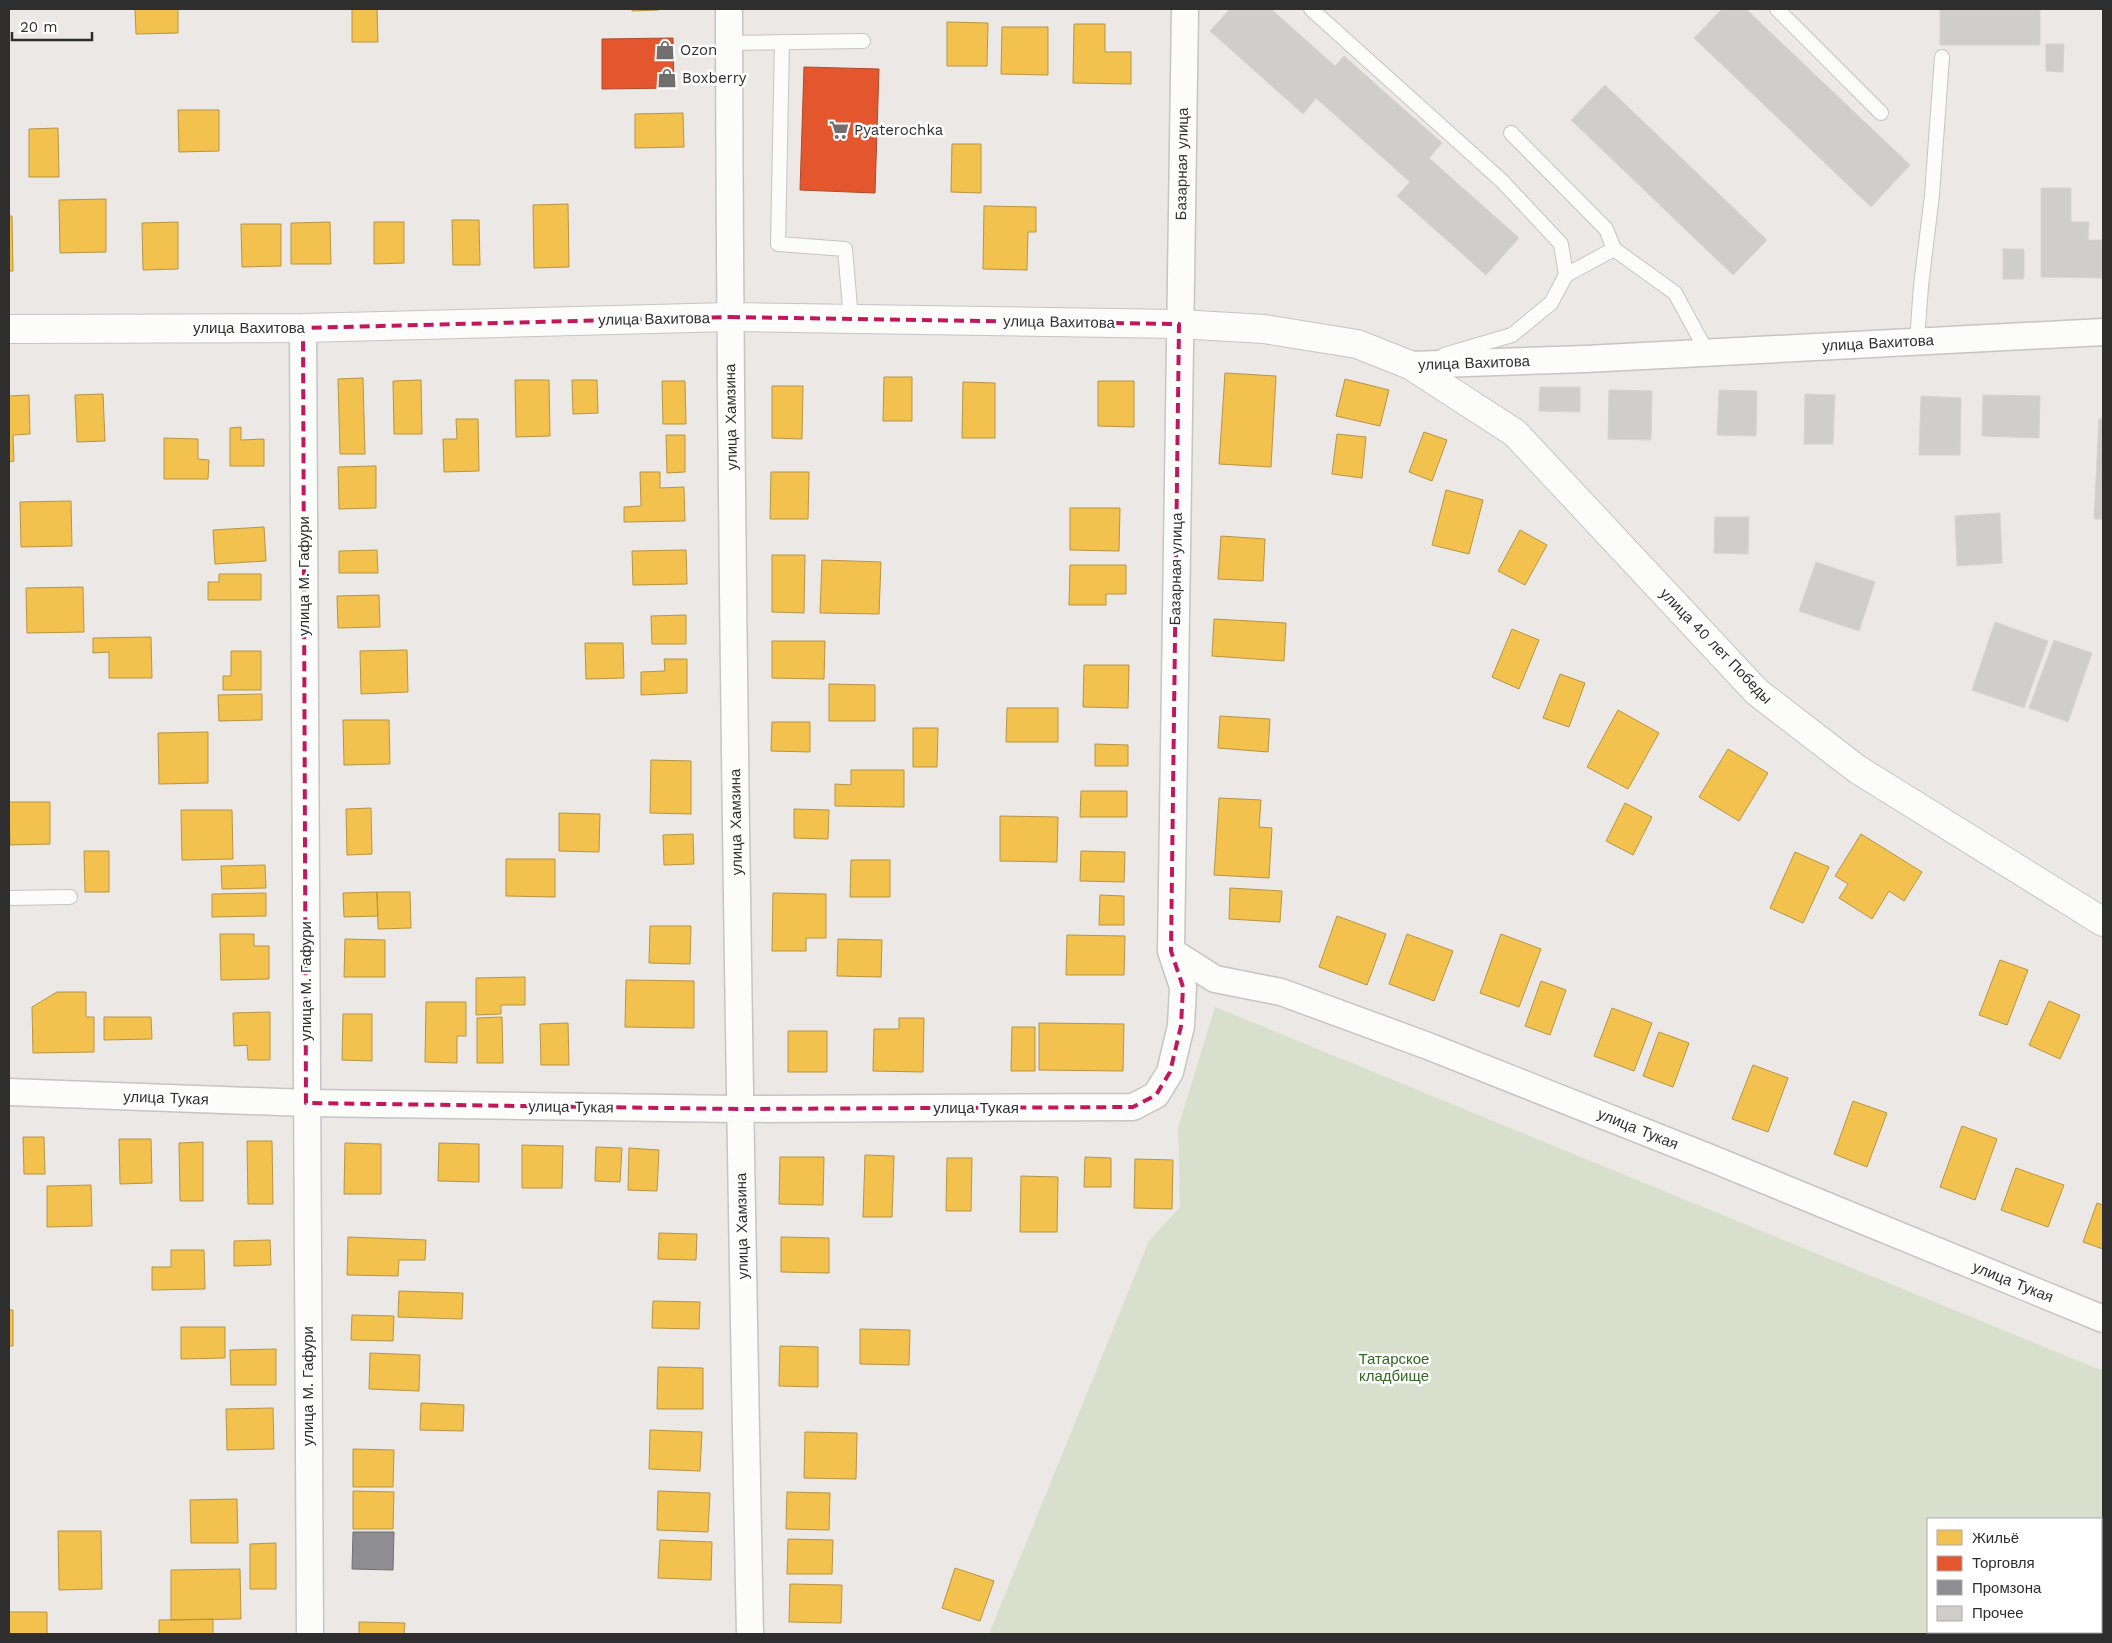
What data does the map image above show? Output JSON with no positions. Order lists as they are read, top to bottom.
{
  "streets": {
    "street": [
      "Базарная улица",
      "улица Вахитова",
      "улица Хамзина",
      "улица М. Гафури",
      "улица 40 лет Победы",
      "улица Тукая"
    ]
  },
  "crossings": [
    ["Базарная улица", "улица Вахитова"],
    ["Базарная улица", "улица Тукая"],
    ["улица Вахитова", "улица Хамзина"],
    ["улица Вахитова", "улица М. Гафури"],
    ["улица Вахитова", "улица 40 лет Победы"],
    ["улица Хамзина", "улица Тукая"],
    ["улица М. Гафури", "улица Тукая"]
  ],
  "parks": ["Татарское кладбище"],
  "places": {
    "shop": ["Ozon", "Boxberry"],
    "supermarket": ["Pyaterochka"]
  },
  "legend": [
    "Жильё",
    "Торговля",
    "Промзона",
    "Прочее"
  ],
  "scale_bar": "20 m"
}
